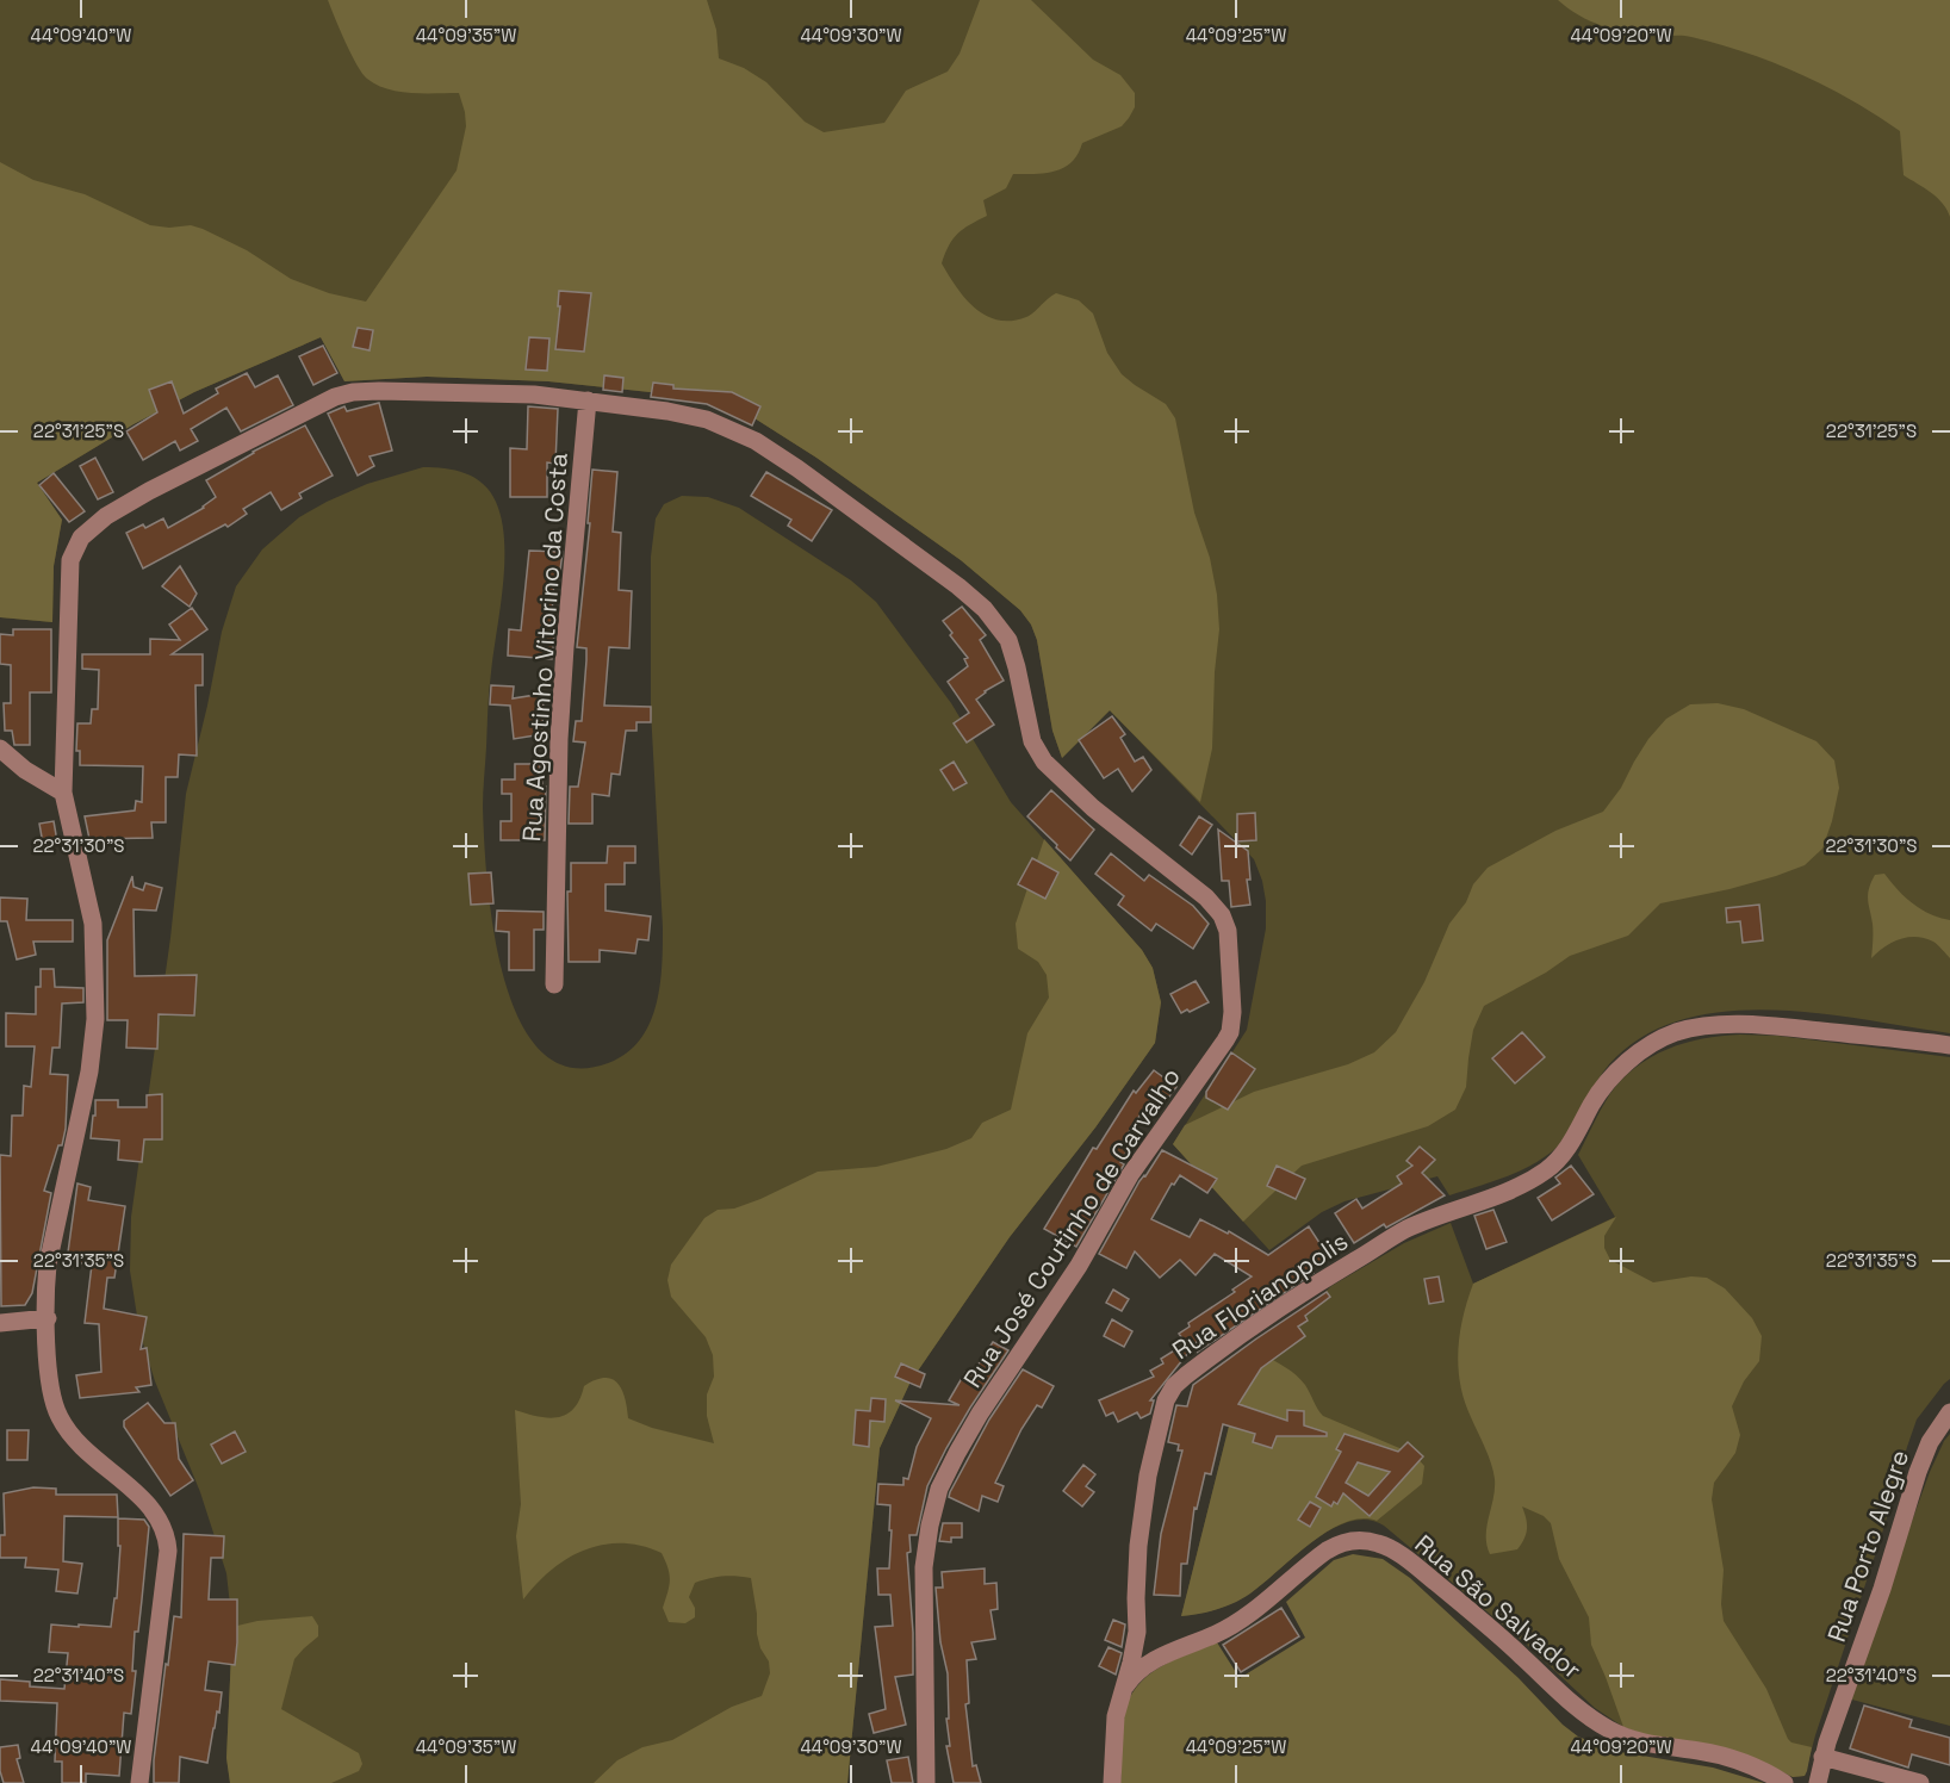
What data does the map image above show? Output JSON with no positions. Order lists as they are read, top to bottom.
{
  "streets": {
    "street": [
      "Rua Agostinho Vitorino da Costa",
      "Rua José Coutinho de Carvalho",
      "Rua Florianopolis",
      "Rua Porto Alegre",
      "Rua São Salvador"
    ]
  },
  "crossings": [
    ["Rua Agostinho Vitorino da Costa", "Rua José Coutinho de Carvalho"],
    ["Rua Florianopolis", "Rua São Salvador"]
  ],
  "coordinates": [
    "44°09'40\"W",
    "44°09'35\"W",
    "44°09'30\"W",
    "44°09'25\"W",
    "44°09'20\"W",
    "22°31'25\"S",
    "22°31'30\"S",
    "22°31'35\"S",
    "22°31'40\"S"
  ]
}
